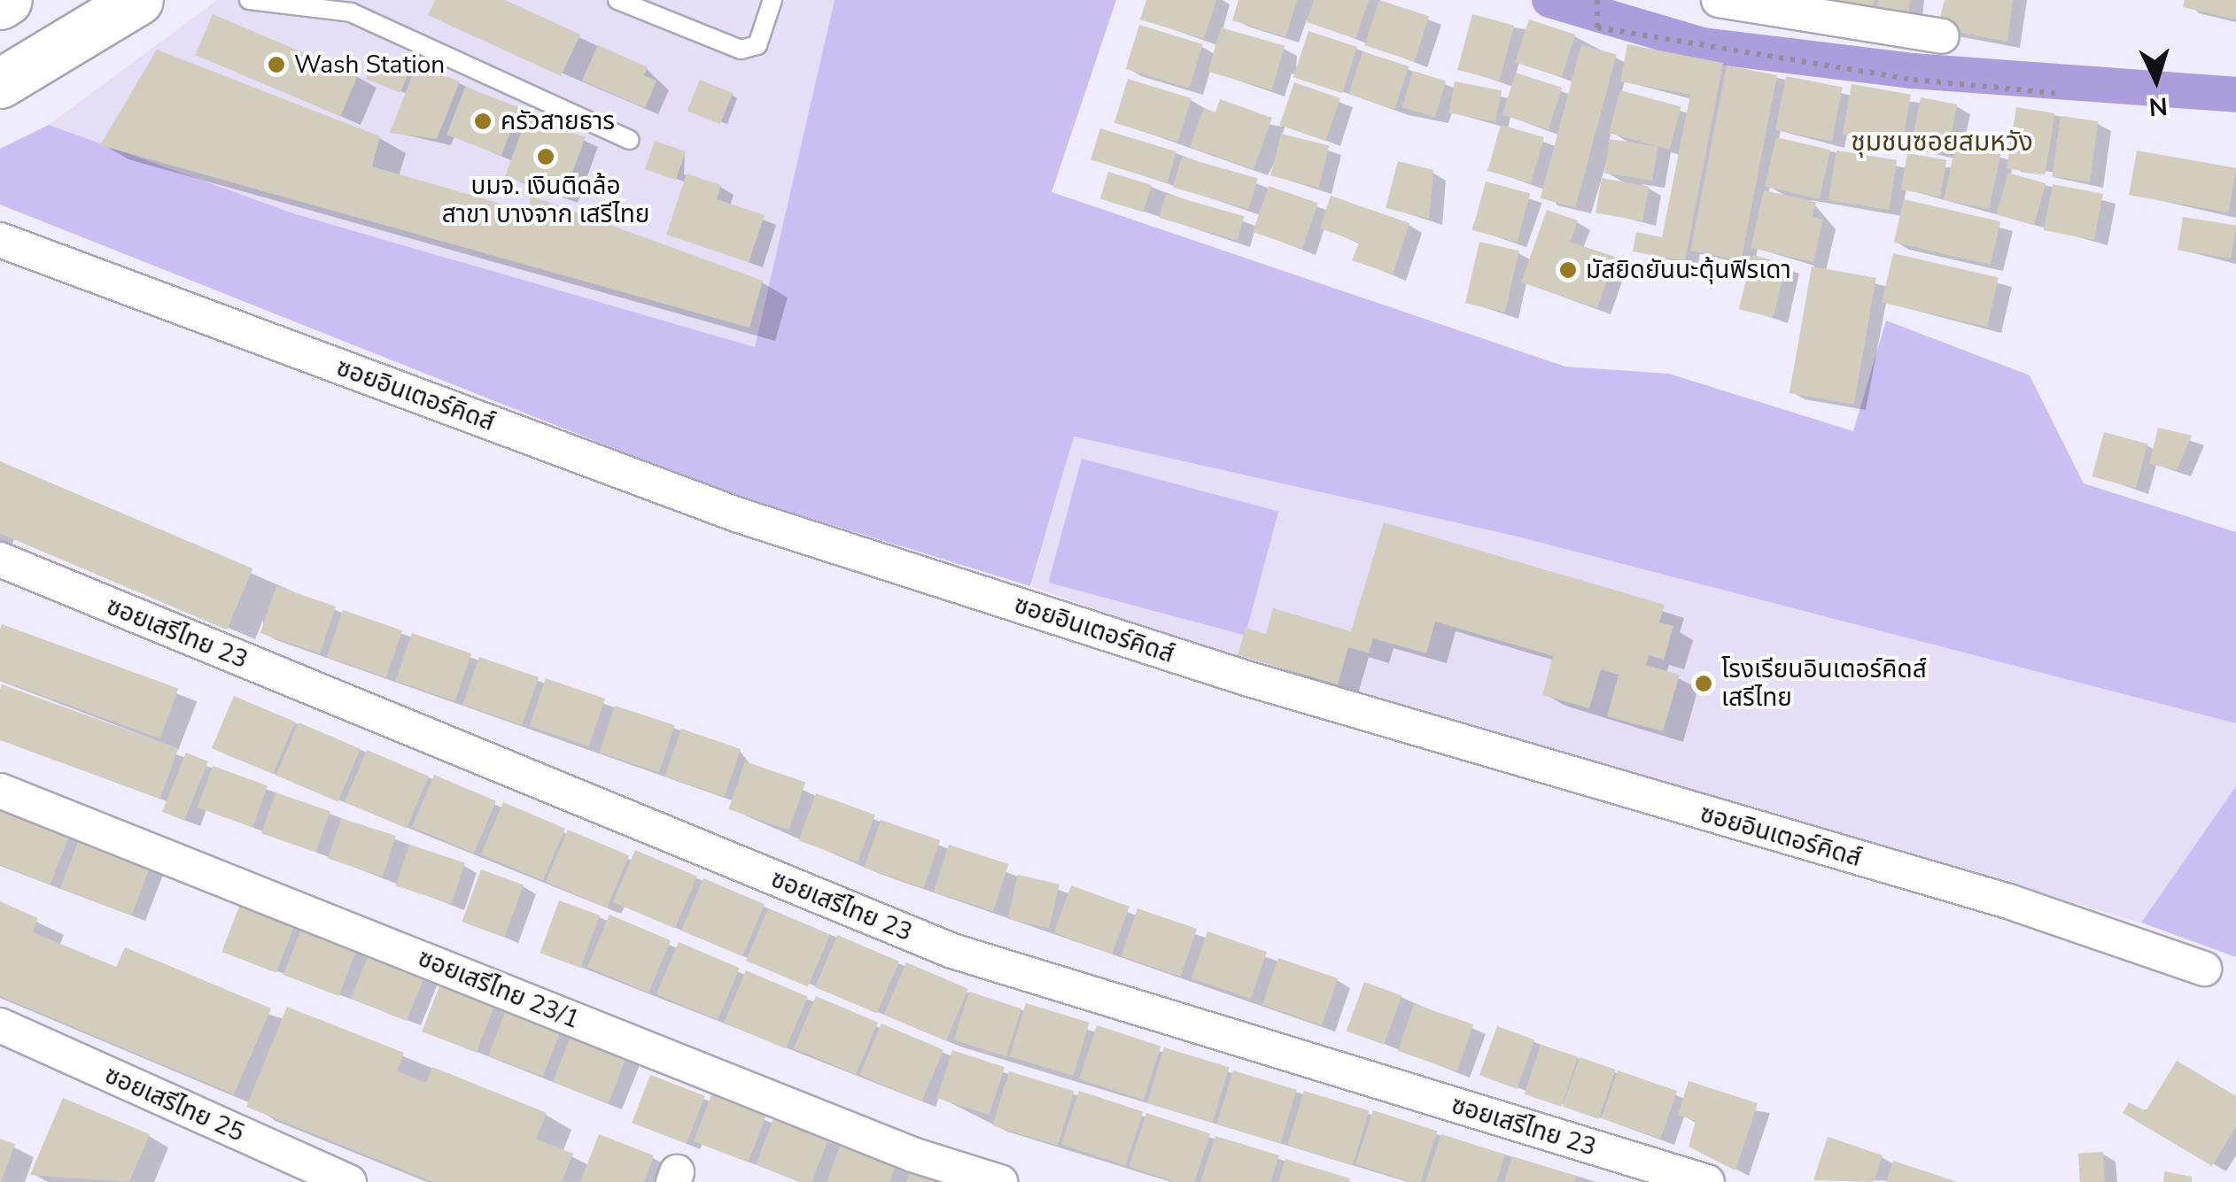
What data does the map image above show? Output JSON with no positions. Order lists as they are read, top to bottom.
{
  "streets": {
    "street": [
      "ซอยอินเตอร์คิดส์",
      "ซอยเสรีไทย 23",
      "ซอยเสรีไทย 23/1",
      "ซอยเสรีไทย 25"
    ]
  },
  "districts": ["ชุมชนซอยสมหวัง"],
  "places": [
    "Wash Station",
    "ครัวสายธาร",
    "บมจ. เงินติดล้อ สาขา บางจาก เสรีไทย",
    "มัสยิดยันนะตุ้นฟิรเดา",
    "โรงเรียนอินเตอร์คิดส์ เสรีไทย"
  ],
  "north": "bottom"
}
